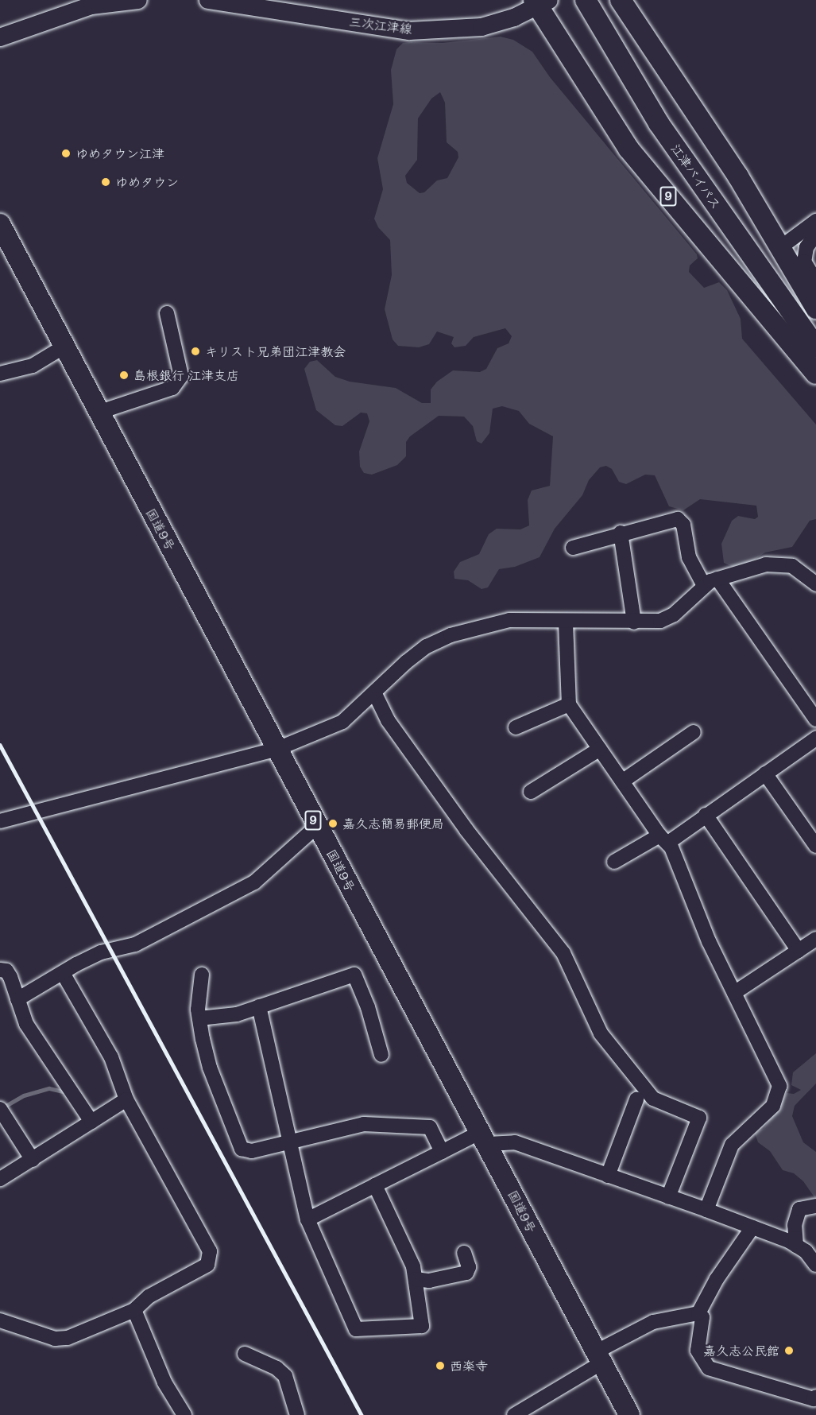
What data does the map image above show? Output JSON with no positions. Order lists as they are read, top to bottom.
{
  "streets": {
    "highway": ["江津バイパス", "9", "国道9号"],
    "main road": ["三次江津線"]
  },
  "crossings": [
    ["三次江津線", "9"]
  ],
  "places": [
    "ゆめタウン江津",
    "ゆめタウン",
    "キリスト兄弟団江津教会",
    "島根銀行 江津支店",
    "嘉久志簡易郵便局",
    "嘉久志公民館",
    "西楽寺"
  ]
}
